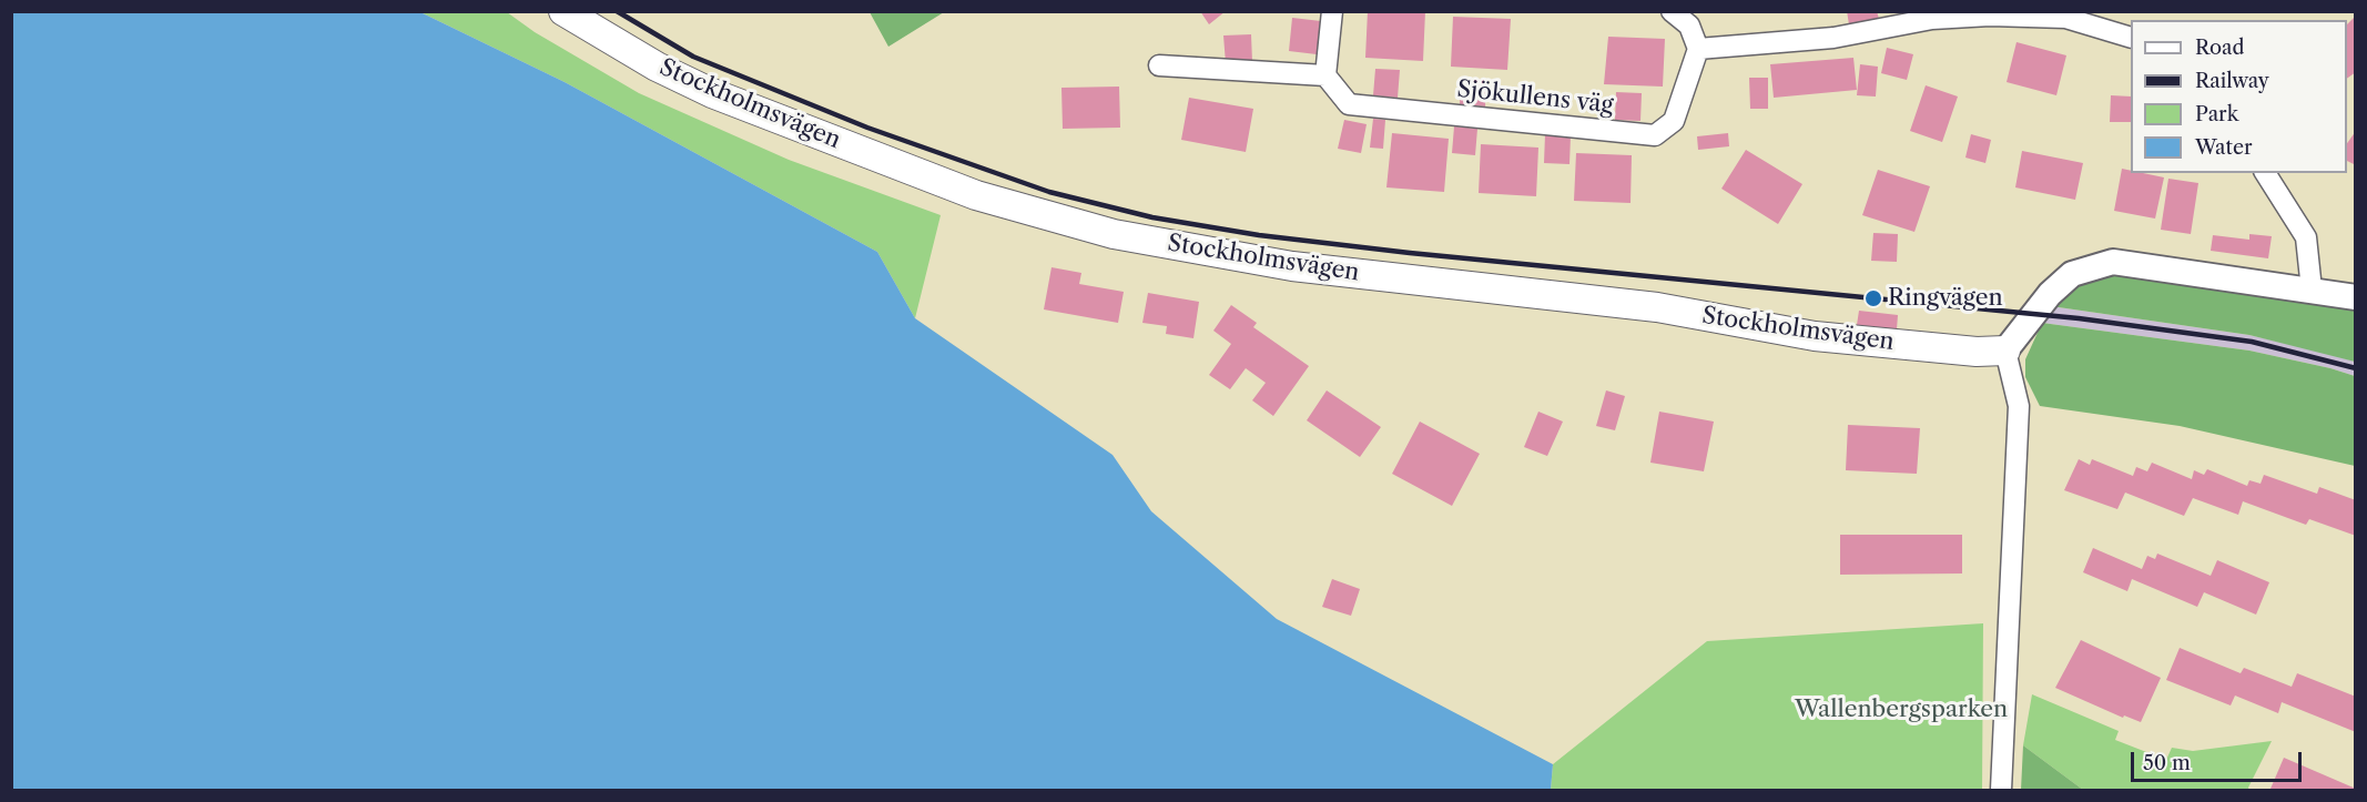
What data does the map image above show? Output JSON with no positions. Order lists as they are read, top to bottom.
{
  "streets": {
    "main road": ["Stockholmsvägen"],
    "street": ["Sjökullens väg"]
  },
  "parks": ["Wallenbergsparken"],
  "places": ["Ringvägen"],
  "legend": [
    "Road",
    "Railway",
    "Park",
    "Water"
  ],
  "scale_bar": "50 m"
}
